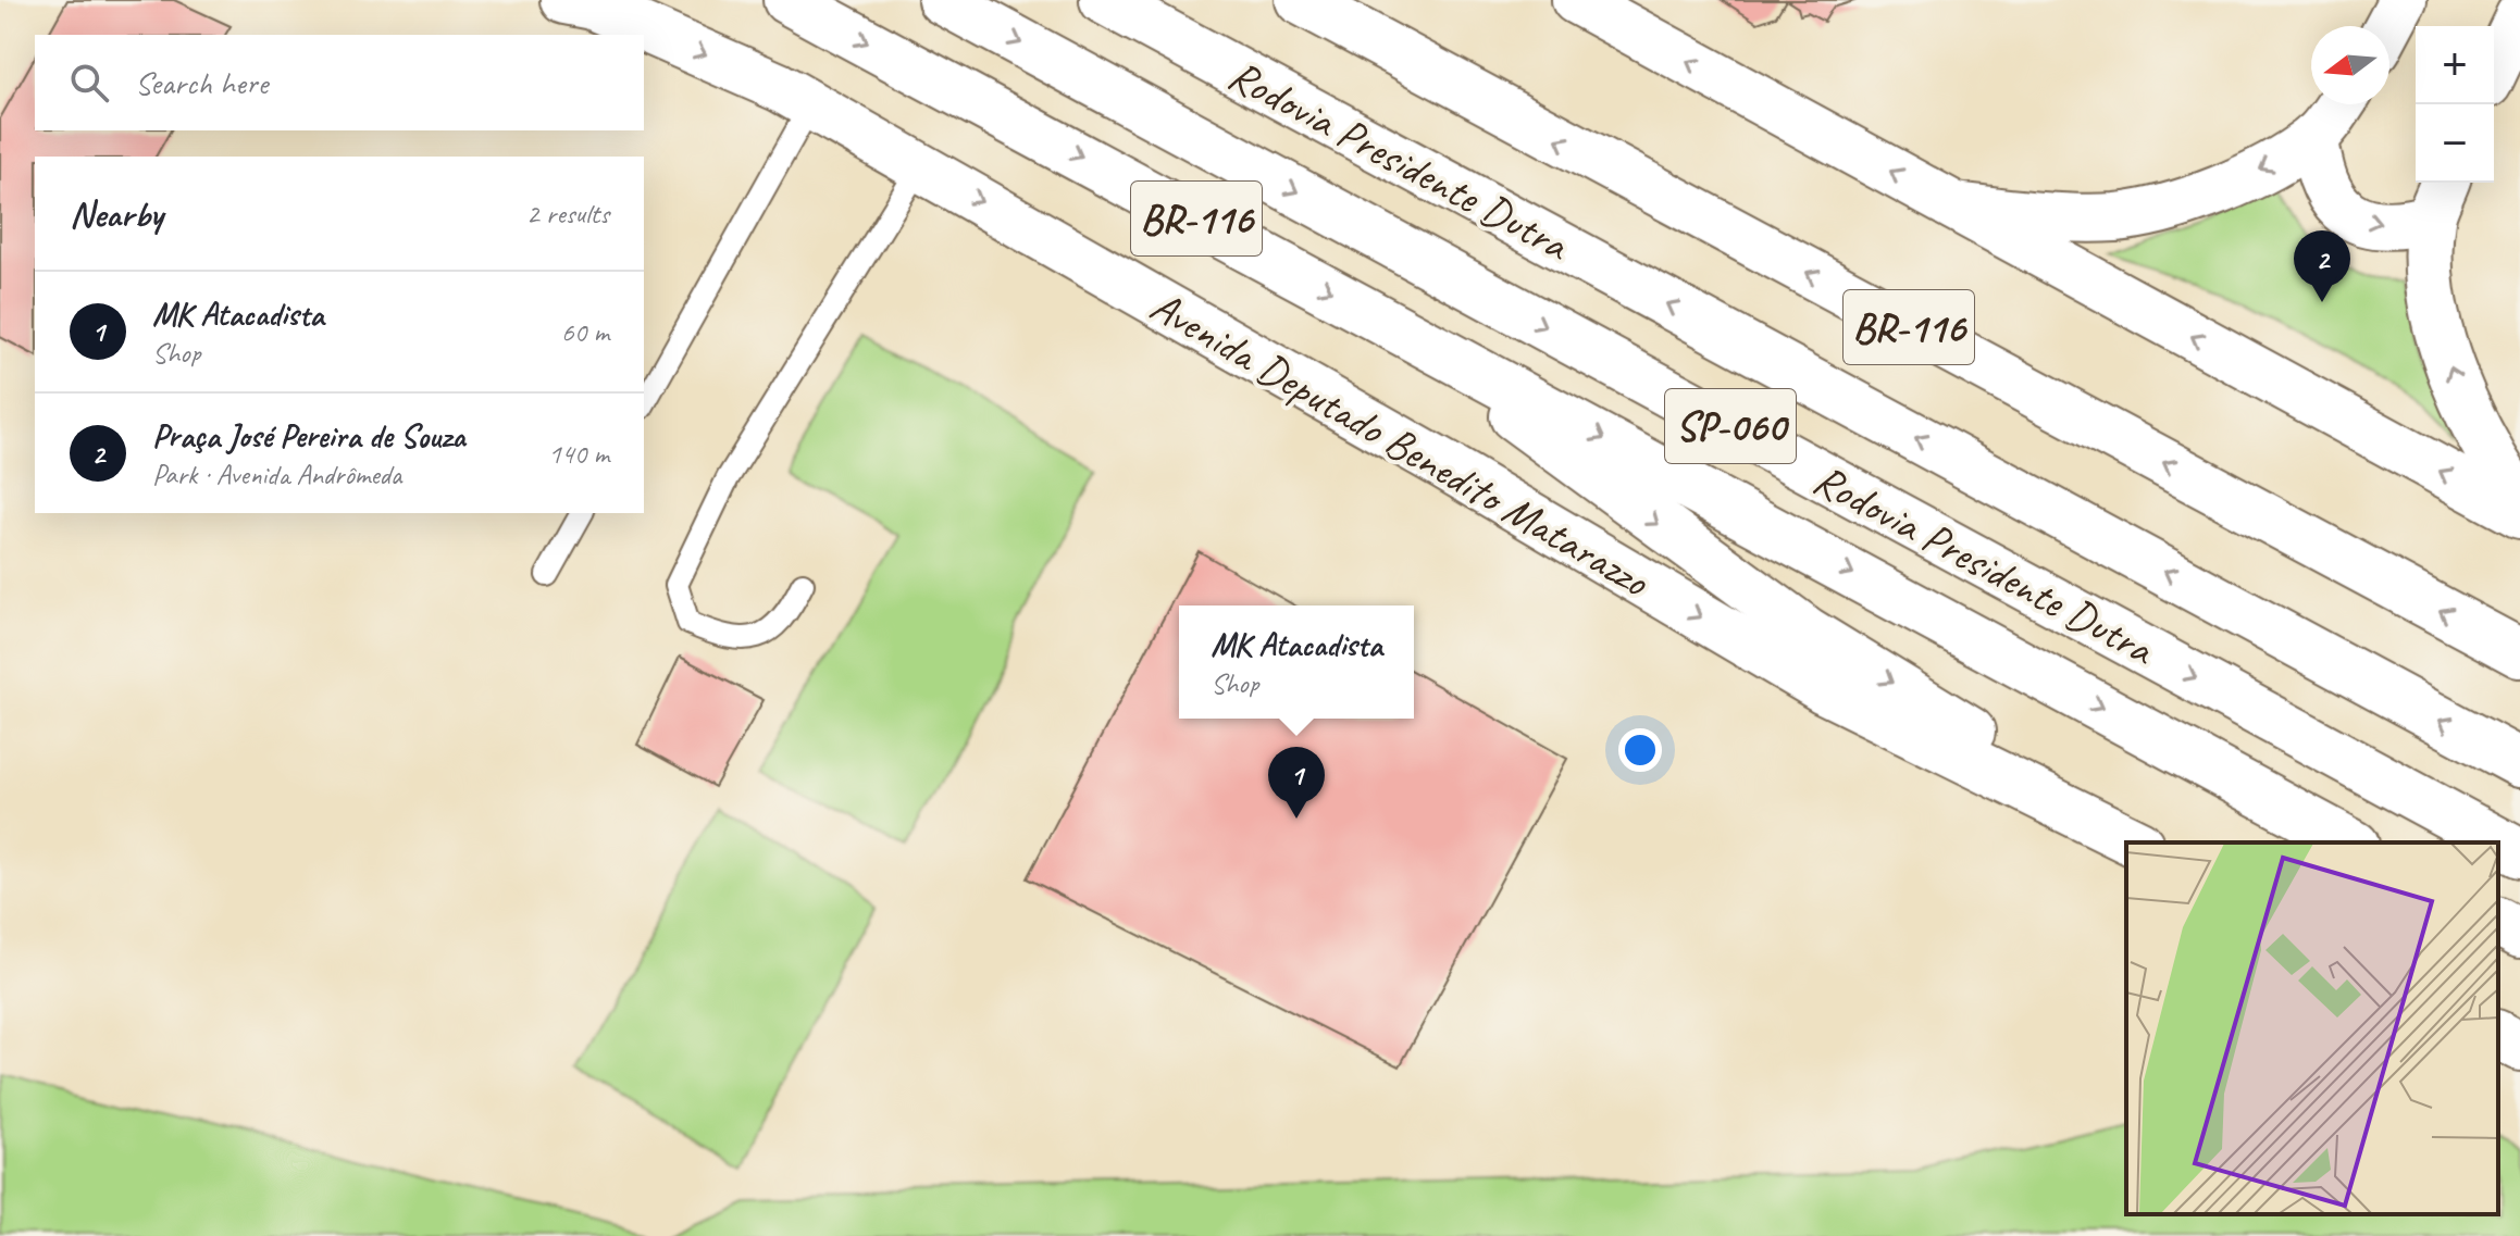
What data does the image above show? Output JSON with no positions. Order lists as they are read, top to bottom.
{
  "streets": {
    "main road": [
      "Rodovia Presidente Dutra",
      "BR-116",
      "SP-060",
      "Avenida Deputado Benedito Matarazzo"
    ]
  },
  "north": "left",
  "page": {
    "map_buttons": ["+", "−"],
    "search": "Search here",
    "heading": ["Nearby", "2 results"],
    "pins": ["2", "1"],
    "list": [
      {
        "mark": "1",
        "name": "MK Atacadista",
        "note": "Shop",
        "value": "60 m"
      },
      {
        "mark": "2",
        "name": "Praça José Pereira de Souza",
        "note": "Park · Avenida Andrômeda",
        "value": "140 m"
      }
    ],
    "popup": ["MK Atacadista", "Shop"]
  }
}
